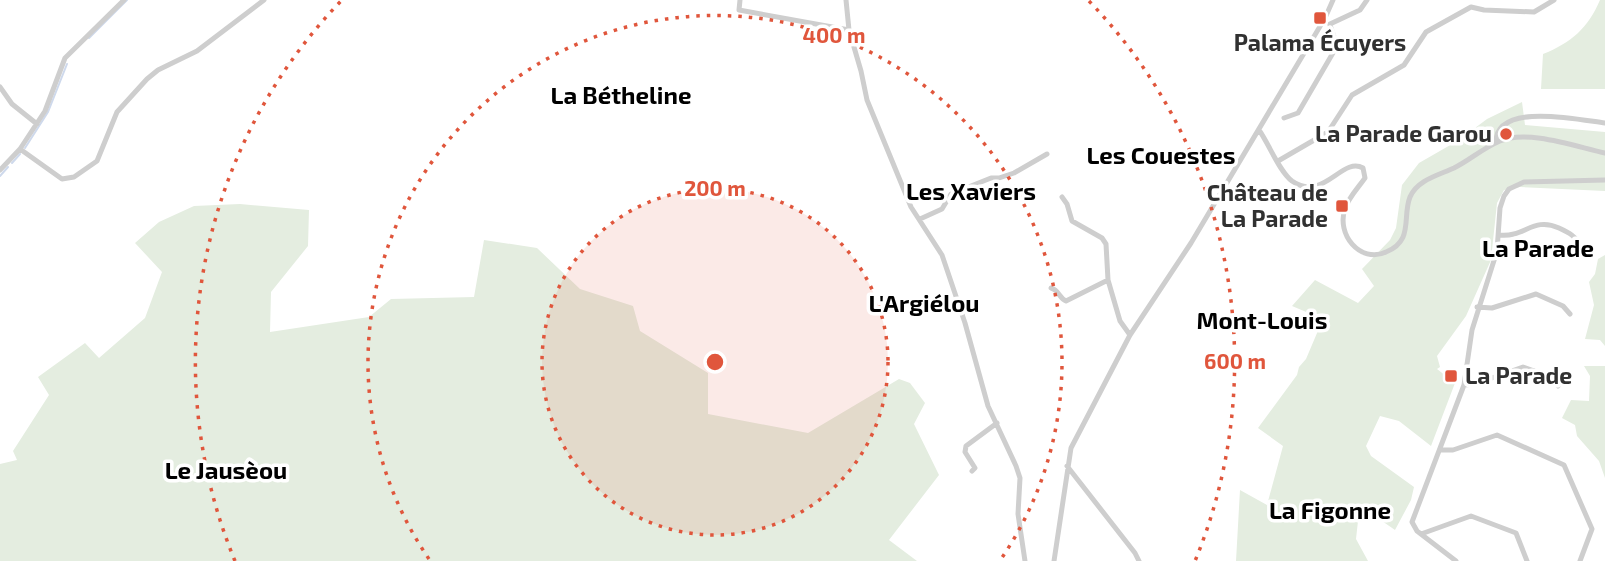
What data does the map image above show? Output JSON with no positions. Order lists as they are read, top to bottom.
{
  "districts": [
    "La Bétheline",
    "Les Couestes",
    "Les Xaviers",
    "La Parade",
    "L'Argiélou",
    "Mont-Louis",
    "Le Jausèou",
    "La Figonne"
  ],
  "places": {
    "transit": ["Palama Écuyers", "Château de La Parade", "La Parade"],
    "other": ["La Parade Garou"]
  },
  "rings": ["400 m", "200 m", "600 m"]
}
